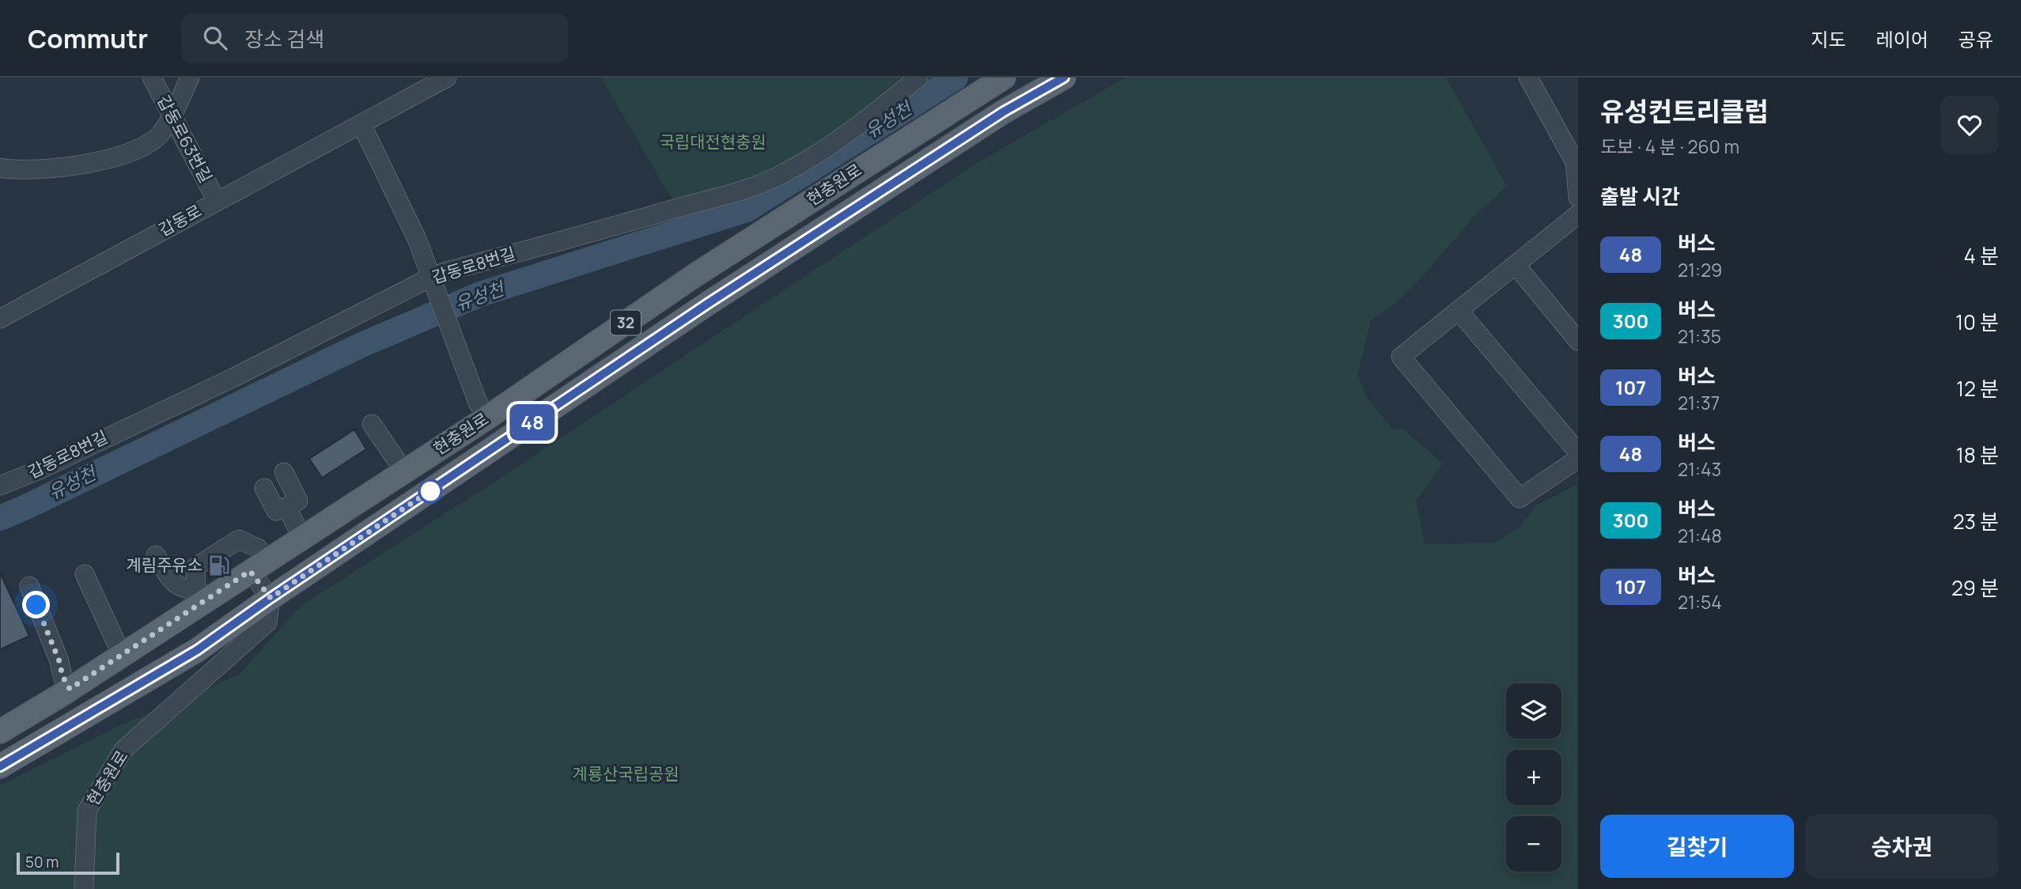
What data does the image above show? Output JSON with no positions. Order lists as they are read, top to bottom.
{
  "streets": {
    "main road": ["현충원로", "32"],
    "street": ["갑동로63번길", "갑동로", "갑동로8번길"]
  },
  "crossings": [
    ["갑동로63번길", "갑동로"]
  ],
  "water": ["유성천"],
  "parks": ["국립대전현충원", "계룡산국립공원"],
  "places": {
    "fuel station": ["계림주유소"]
  },
  "lines": ["bus line 48"],
  "scale_bar": "50 m",
  "page": {
    "header": "Commutr",
    "search": "장소 검색",
    "nav": ["지도", "레이어", "공유"],
    "on_map": "48",
    "heading": [
      ["유성컨트리클럽", "도보 · 4 분 · 260 m"],
      "출발 시간"
    ],
    "list": [
      {
        "mark": "48",
        "name": "버스",
        "note": "21:29",
        "value": "4 분"
      },
      {
        "mark": "300",
        "name": "버스",
        "note": "21:35",
        "value": "10 분"
      },
      {
        "mark": "107",
        "name": "버스",
        "note": "21:37",
        "value": "12 분"
      },
      {
        "mark": "48",
        "name": "버스",
        "note": "21:43",
        "value": "18 분"
      },
      {
        "mark": "300",
        "name": "버스",
        "note": "21:48",
        "value": "23 분"
      },
      {
        "mark": "107",
        "name": "버스",
        "note": "21:54",
        "value": "29 분"
      }
    ],
    "map_buttons": ["+", "−"],
    "buttons": ["길찾기", "승차권"],
    "scale": "50 m"
  }
}
